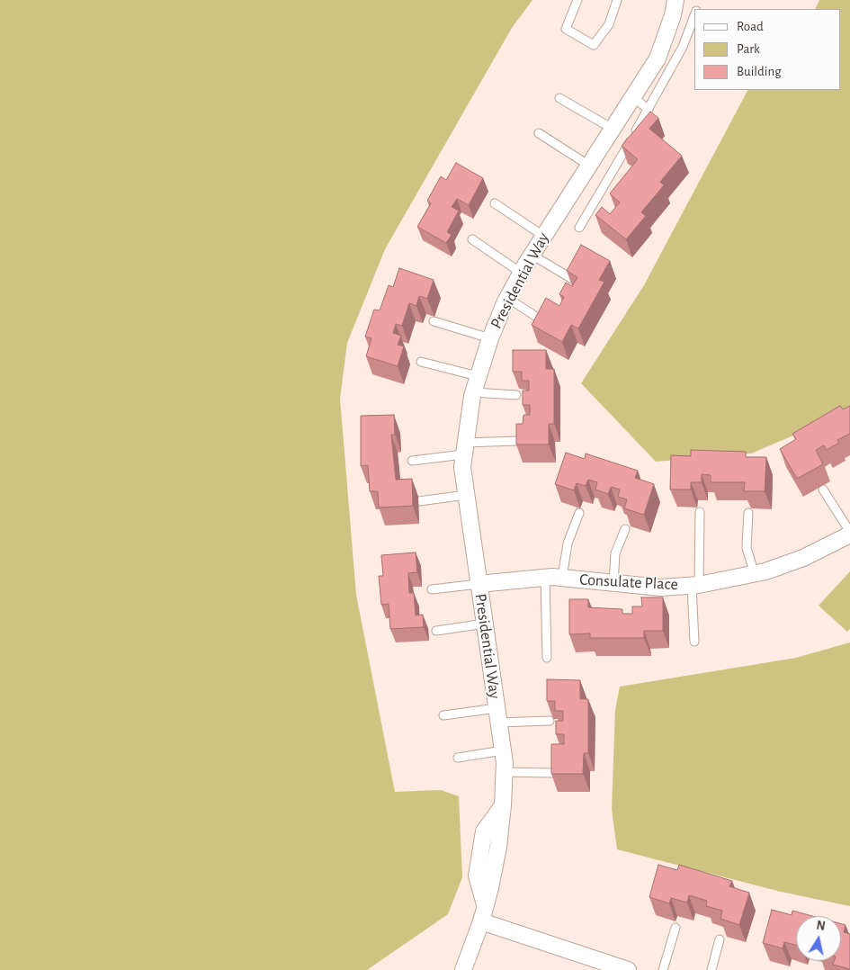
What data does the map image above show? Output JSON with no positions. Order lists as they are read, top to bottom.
{
  "streets": {
    "street": ["Presidential Way", "Consulate Place"]
  },
  "crossings": [
    ["Presidential Way", "Consulate Place"]
  ],
  "legend": ["Road", "Park", "Building"],
  "north": "top"
}
